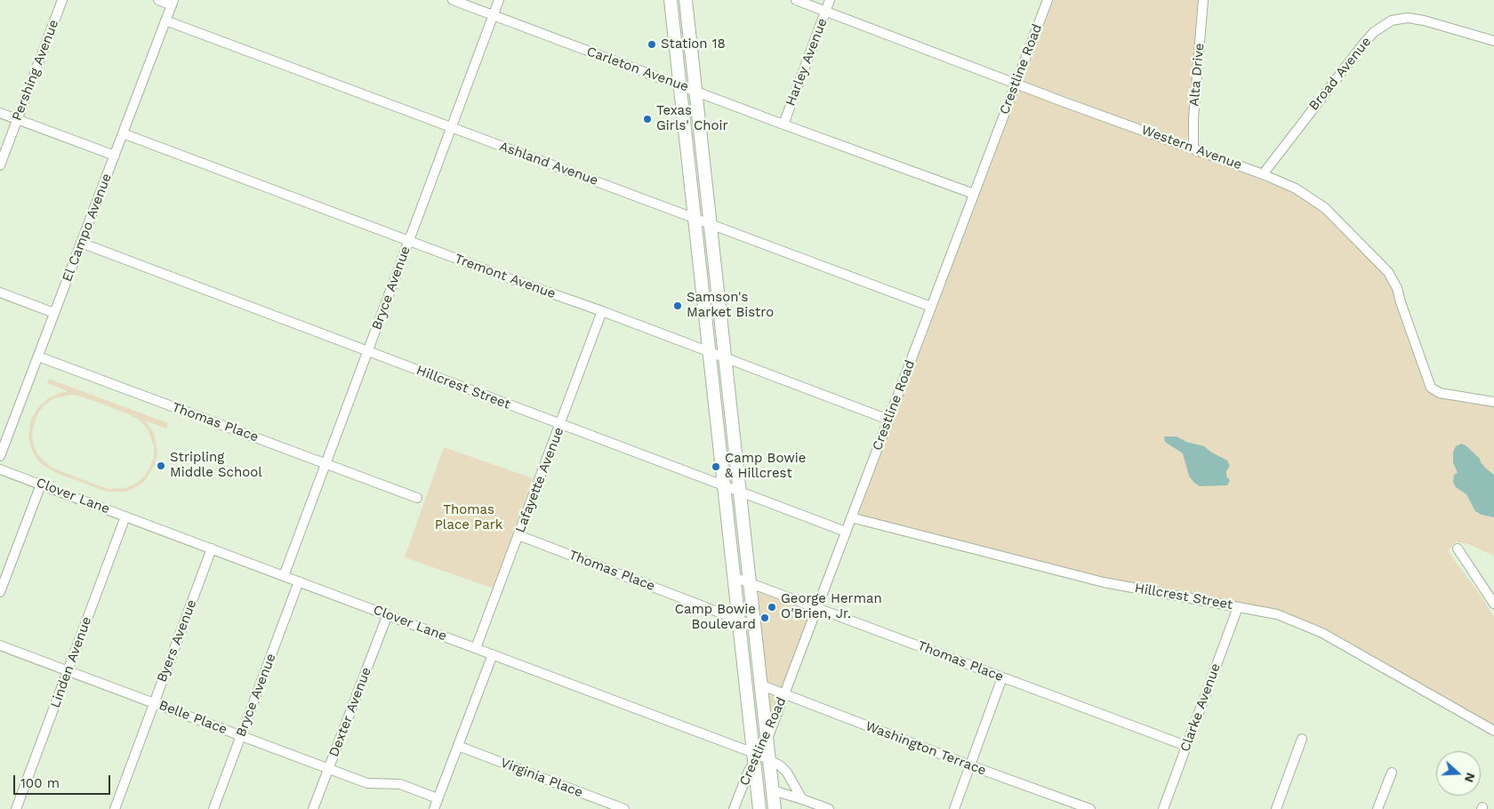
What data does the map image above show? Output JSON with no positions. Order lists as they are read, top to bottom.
{
  "streets": {
    "street": [
      "Harley Avenue",
      "Carleton Avenue",
      "Crestline Road",
      "Pershing Avenue",
      "Broad Avenue",
      "Alta Drive",
      "Western Avenue",
      "Ashland Avenue",
      "El Campo Avenue",
      "Tremont Avenue",
      "Bryce Avenue",
      "Hillcrest Street",
      "Thomas Place",
      "Lafayette Avenue",
      "Clover Lane",
      "Byers Avenue",
      "Linden Avenue",
      "Clarke Avenue",
      "Dexter Avenue",
      "Belle Place",
      "Washington Terrace",
      "Virginia Place"
    ]
  },
  "crossings": [
    ["Harley Avenue", "Carleton Avenue"],
    ["Harley Avenue", "Western Avenue"],
    ["Carleton Avenue", "Crestline Road"],
    ["Carleton Avenue", "Bryce Avenue"],
    ["Crestline Road", "Western Avenue"],
    ["Crestline Road", "Ashland Avenue"],
    ["Crestline Road", "Tremont Avenue"],
    ["Crestline Road", "Hillcrest Street"],
    ["Crestline Road", "Thomas Place"],
    ["Crestline Road", "Clover Lane"],
    ["Crestline Road", "Washington Terrace"],
    ["Broad Avenue", "Western Avenue"],
    ["Alta Drive", "Western Avenue"],
    ["Ashland Avenue", "El Campo Avenue"],
    ["Ashland Avenue", "Bryce Avenue"],
    ["El Campo Avenue", "Tremont Avenue"],
    ["El Campo Avenue", "Hillcrest Street"],
    ["El Campo Avenue", "Thomas Place"],
    ["Tremont Avenue", "Bryce Avenue"],
    ["Tremont Avenue", "Lafayette Avenue"],
    ["Bryce Avenue", "Hillcrest Street"],
    ["Bryce Avenue", "Thomas Place"],
    ["Bryce Avenue", "Clover Lane"],
    ["Bryce Avenue", "Belle Place"],
    ["Hillcrest Street", "Lafayette Avenue"],
    ["Hillcrest Street", "Clarke Avenue"],
    ["Thomas Place", "Lafayette Avenue"],
    ["Thomas Place", "Clarke Avenue"],
    ["Lafayette Avenue", "Clover Lane"],
    ["Clover Lane", "Byers Avenue"],
    ["Clover Lane", "Linden Avenue"],
    ["Clover Lane", "Dexter Avenue"],
    ["Byers Avenue", "Belle Place"],
    ["Linden Avenue", "Belle Place"],
    ["Dexter Avenue", "Belle Place"]
  ],
  "parks": ["Thomas Place Park"],
  "places": [
    "Station 18",
    "Texas Girls' Choir",
    "Samson's Market Bistro",
    "Stripling Middle School",
    "Camp Bowie & Hillcrest",
    "George Herman O'Brien, Jr.",
    "Camp Bowie Boulevard"
  ],
  "scale_bar": "100 m",
  "north": "right"
}
